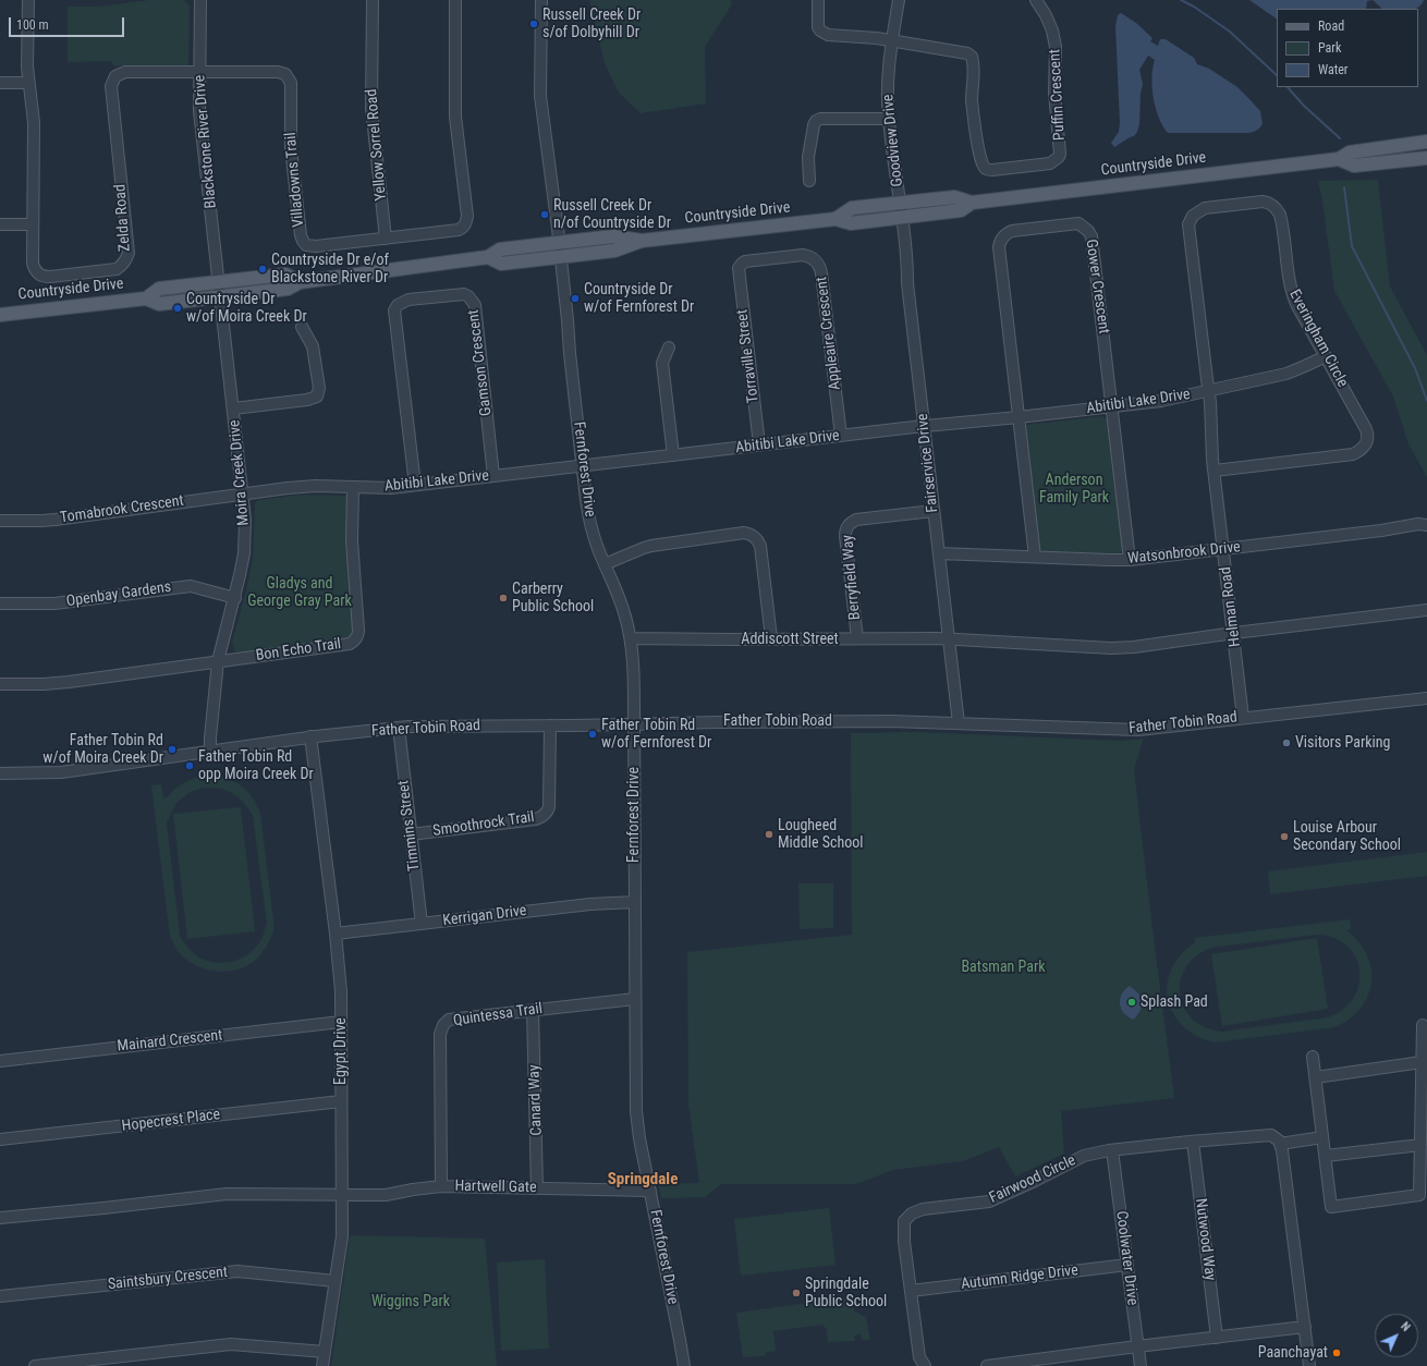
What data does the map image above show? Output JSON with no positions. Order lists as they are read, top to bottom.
{
  "streets": {
    "main road": ["Countryside Drive"],
    "street": [
      "Puffin Crescent",
      "Goodview Drive",
      "Blackstone River Drive",
      "Yellow Sorrel Road",
      "Villadowns Trail",
      "Zelda Road",
      "Gower Crescent",
      "Appleaire Crescent",
      "Everingham Circle",
      "Torraville Street",
      "Gamson Crescent",
      "Abitibi Lake Drive",
      "Fairservice Drive",
      "Fernforest Drive",
      "Moira Creek Drive",
      "Tomabrook Crescent",
      "Watsonbrook Drive",
      "Berryfield Way",
      "Openbay Gardens",
      "Helman Road",
      "Addiscott Street",
      "Bon Echo Trail",
      "Father Tobin Road",
      "Smoothrock Trail",
      "Timmins Street",
      "Kerrigan Drive",
      "Quintessa Trail",
      "Mainard Crescent",
      "Egypt Drive",
      "Canard Way",
      "Hopecrest Place",
      "Fairwood Circle",
      "Hartwell Gate",
      "Nutwood Way",
      "Coolwater Drive",
      "Autumn Ridge Drive",
      "Saintsbury Crescent"
    ]
  },
  "crossings": [
    ["Puffin Crescent", "Goodview Drive"],
    ["Goodview Drive", "Countryside Drive"],
    ["Goodview Drive", "Fairservice Drive"],
    ["Blackstone River Drive", "Countryside Drive"],
    ["Blackstone River Drive", "Villadowns Trail"],
    ["Blackstone River Drive", "Zelda Road"],
    ["Blackstone River Drive", "Moira Creek Drive"],
    ["Yellow Sorrel Road", "Villadowns Trail"],
    ["Countryside Drive", "Fairservice Drive"],
    ["Countryside Drive", "Fernforest Drive"],
    ["Countryside Drive", "Moira Creek Drive"],
    ["Villadowns Trail", "Zelda Road"],
    ["Gower Crescent", "Abitibi Lake Drive"],
    ["Appleaire Crescent", "Torraville Street"],
    ["Appleaire Crescent", "Abitibi Lake Drive"],
    ["Everingham Circle", "Abitibi Lake Drive"],
    ["Everingham Circle", "Helman Road"],
    ["Torraville Street", "Abitibi Lake Drive"],
    ["Gamson Crescent", "Abitibi Lake Drive"],
    ["Abitibi Lake Drive", "Fairservice Drive"],
    ["Abitibi Lake Drive", "Fernforest Drive"],
    ["Abitibi Lake Drive", "Moira Creek Drive"],
    ["Abitibi Lake Drive", "Tomabrook Crescent"],
    ["Abitibi Lake Drive", "Helman Road"],
    ["Abitibi Lake Drive", "Bon Echo Trail"],
    ["Fairservice Drive", "Watsonbrook Drive"],
    ["Fairservice Drive", "Berryfield Way"],
    ["Fairservice Drive", "Addiscott Street"],
    ["Fairservice Drive", "Father Tobin Road"],
    ["Fernforest Drive", "Addiscott Street"],
    ["Fernforest Drive", "Father Tobin Road"],
    ["Fernforest Drive", "Kerrigan Drive"],
    ["Fernforest Drive", "Quintessa Trail"],
    ["Fernforest Drive", "Hartwell Gate"],
    ["Moira Creek Drive", "Tomabrook Crescent"],
    ["Moira Creek Drive", "Openbay Gardens"],
    ["Moira Creek Drive", "Bon Echo Trail"],
    ["Moira Creek Drive", "Father Tobin Road"],
    ["Watsonbrook Drive", "Helman Road"],
    ["Berryfield Way", "Addiscott Street"],
    ["Helman Road", "Father Tobin Road"],
    ["Father Tobin Road", "Smoothrock Trail"],
    ["Father Tobin Road", "Timmins Street"],
    ["Father Tobin Road", "Egypt Drive"],
    ["Smoothrock Trail", "Timmins Street"],
    ["Timmins Street", "Kerrigan Drive"],
    ["Kerrigan Drive", "Egypt Drive"],
    ["Quintessa Trail", "Canard Way"],
    ["Quintessa Trail", "Hartwell Gate"],
    ["Mainard Crescent", "Egypt Drive"],
    ["Egypt Drive", "Hopecrest Place"],
    ["Egypt Drive", "Hartwell Gate"],
    ["Egypt Drive", "Saintsbury Crescent"],
    ["Canard Way", "Hartwell Gate"],
    ["Fairwood Circle", "Nutwood Way"],
    ["Fairwood Circle", "Coolwater Drive"],
    ["Fairwood Circle", "Autumn Ridge Drive"],
    ["Coolwater Drive", "Autumn Ridge Drive"]
  ],
  "districts": ["Springdale"],
  "parks": [
    "Anderson Family Park",
    "Gladys and George Gray Park",
    "Batsman Park",
    "Wiggins Park"
  ],
  "places": [
    "Russell Creek Dr s/of Dolbyhill Dr",
    "Russell Creek Dr n/of Countryside Dr",
    "Countryside Dr e/of Blackstone River Dr",
    "Countryside Dr w/of Fernforest Dr",
    "Countryside Dr w/of Moira Creek Dr",
    "Carberry Public School",
    "Father Tobin Rd w/of Fernforest Dr",
    "Visitors Parking",
    "Father Tobin Rd w/of Moira Creek Dr",
    "Father Tobin Rd opp Moira Creek Dr",
    "Lougheed Middle School",
    "Louise Arbour Secondary School",
    "Splash Pad",
    "Springdale Public School",
    "Paanchayat"
  ],
  "legend": ["Road", "Park", "Water"],
  "scale_bar": "100 m",
  "north": "top right"
}
